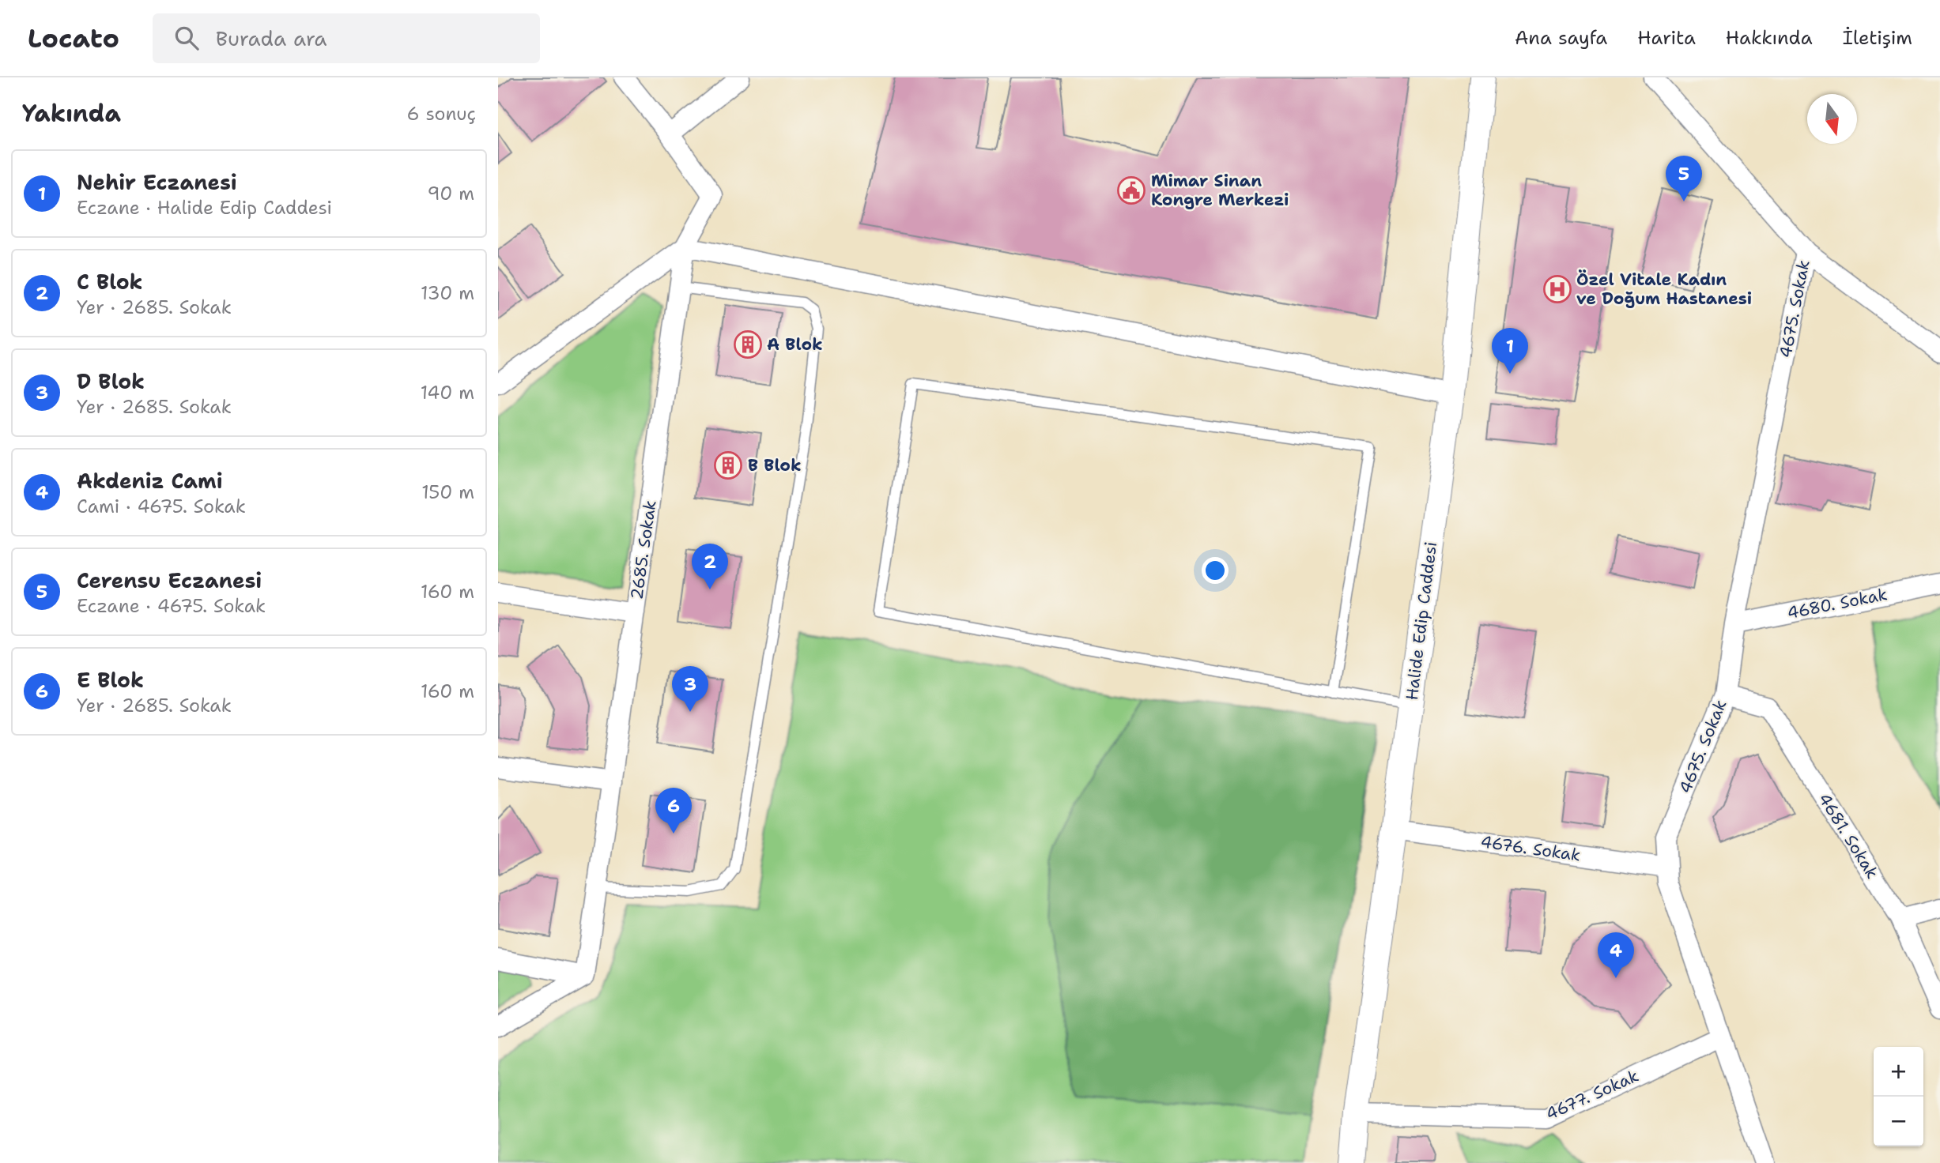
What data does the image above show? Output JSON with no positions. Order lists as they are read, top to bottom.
{
  "streets": {
    "street": [
      "4675. Sokak",
      "2685. Sokak",
      "4680. Sokak",
      "Halide Edip Caddesi",
      "4681. Sokak",
      "4676. Sokak",
      "4677. Sokak"
    ]
  },
  "crossings": [
    ["4675. Sokak", "4680. Sokak"],
    ["4675. Sokak", "4681. Sokak"],
    ["4675. Sokak", "4676. Sokak"],
    ["4675. Sokak", "4677. Sokak"],
    ["Halide Edip Caddesi", "4676. Sokak"],
    ["Halide Edip Caddesi", "4677. Sokak"]
  ],
  "places": {
    "public building": ["Mimar Sinan Kongre Merkezi"],
    "hospital": ["Özel Vitale Kadın ve Doğum Hastanesi"],
    "building": ["A Blok", "B Blok"]
  },
  "north": "bottom",
  "page": {
    "header": "Locato",
    "search": "Burada ara",
    "nav": [
      "Ana sayfa",
      "Harita",
      "Hakkında",
      "İletişim"
    ],
    "heading": ["Yakında", "6 sonuç"],
    "list": [
      {
        "mark": "1",
        "name": "Nehir Eczanesi",
        "note": "Eczane · Halide Edip Caddesi",
        "value": "90 m"
      },
      {
        "mark": "2",
        "name": "C Blok",
        "note": "Yer · 2685. Sokak",
        "value": "130 m"
      },
      {
        "mark": "3",
        "name": "D Blok",
        "note": "Yer · 2685. Sokak",
        "value": "140 m"
      },
      {
        "mark": "4",
        "name": "Akdeniz Cami",
        "note": "Cami · 4675. Sokak",
        "value": "150 m"
      },
      {
        "mark": "5",
        "name": "Cerensu Eczanesi",
        "note": "Eczane · 4675. Sokak",
        "value": "160 m"
      },
      {
        "mark": "6",
        "name": "E Blok",
        "note": "Yer · 2685. Sokak",
        "value": "160 m"
      }
    ],
    "pins": [
      "5",
      "1",
      "2",
      "3",
      "6",
      "4"
    ],
    "map_buttons": ["+", "−"]
  }
}
